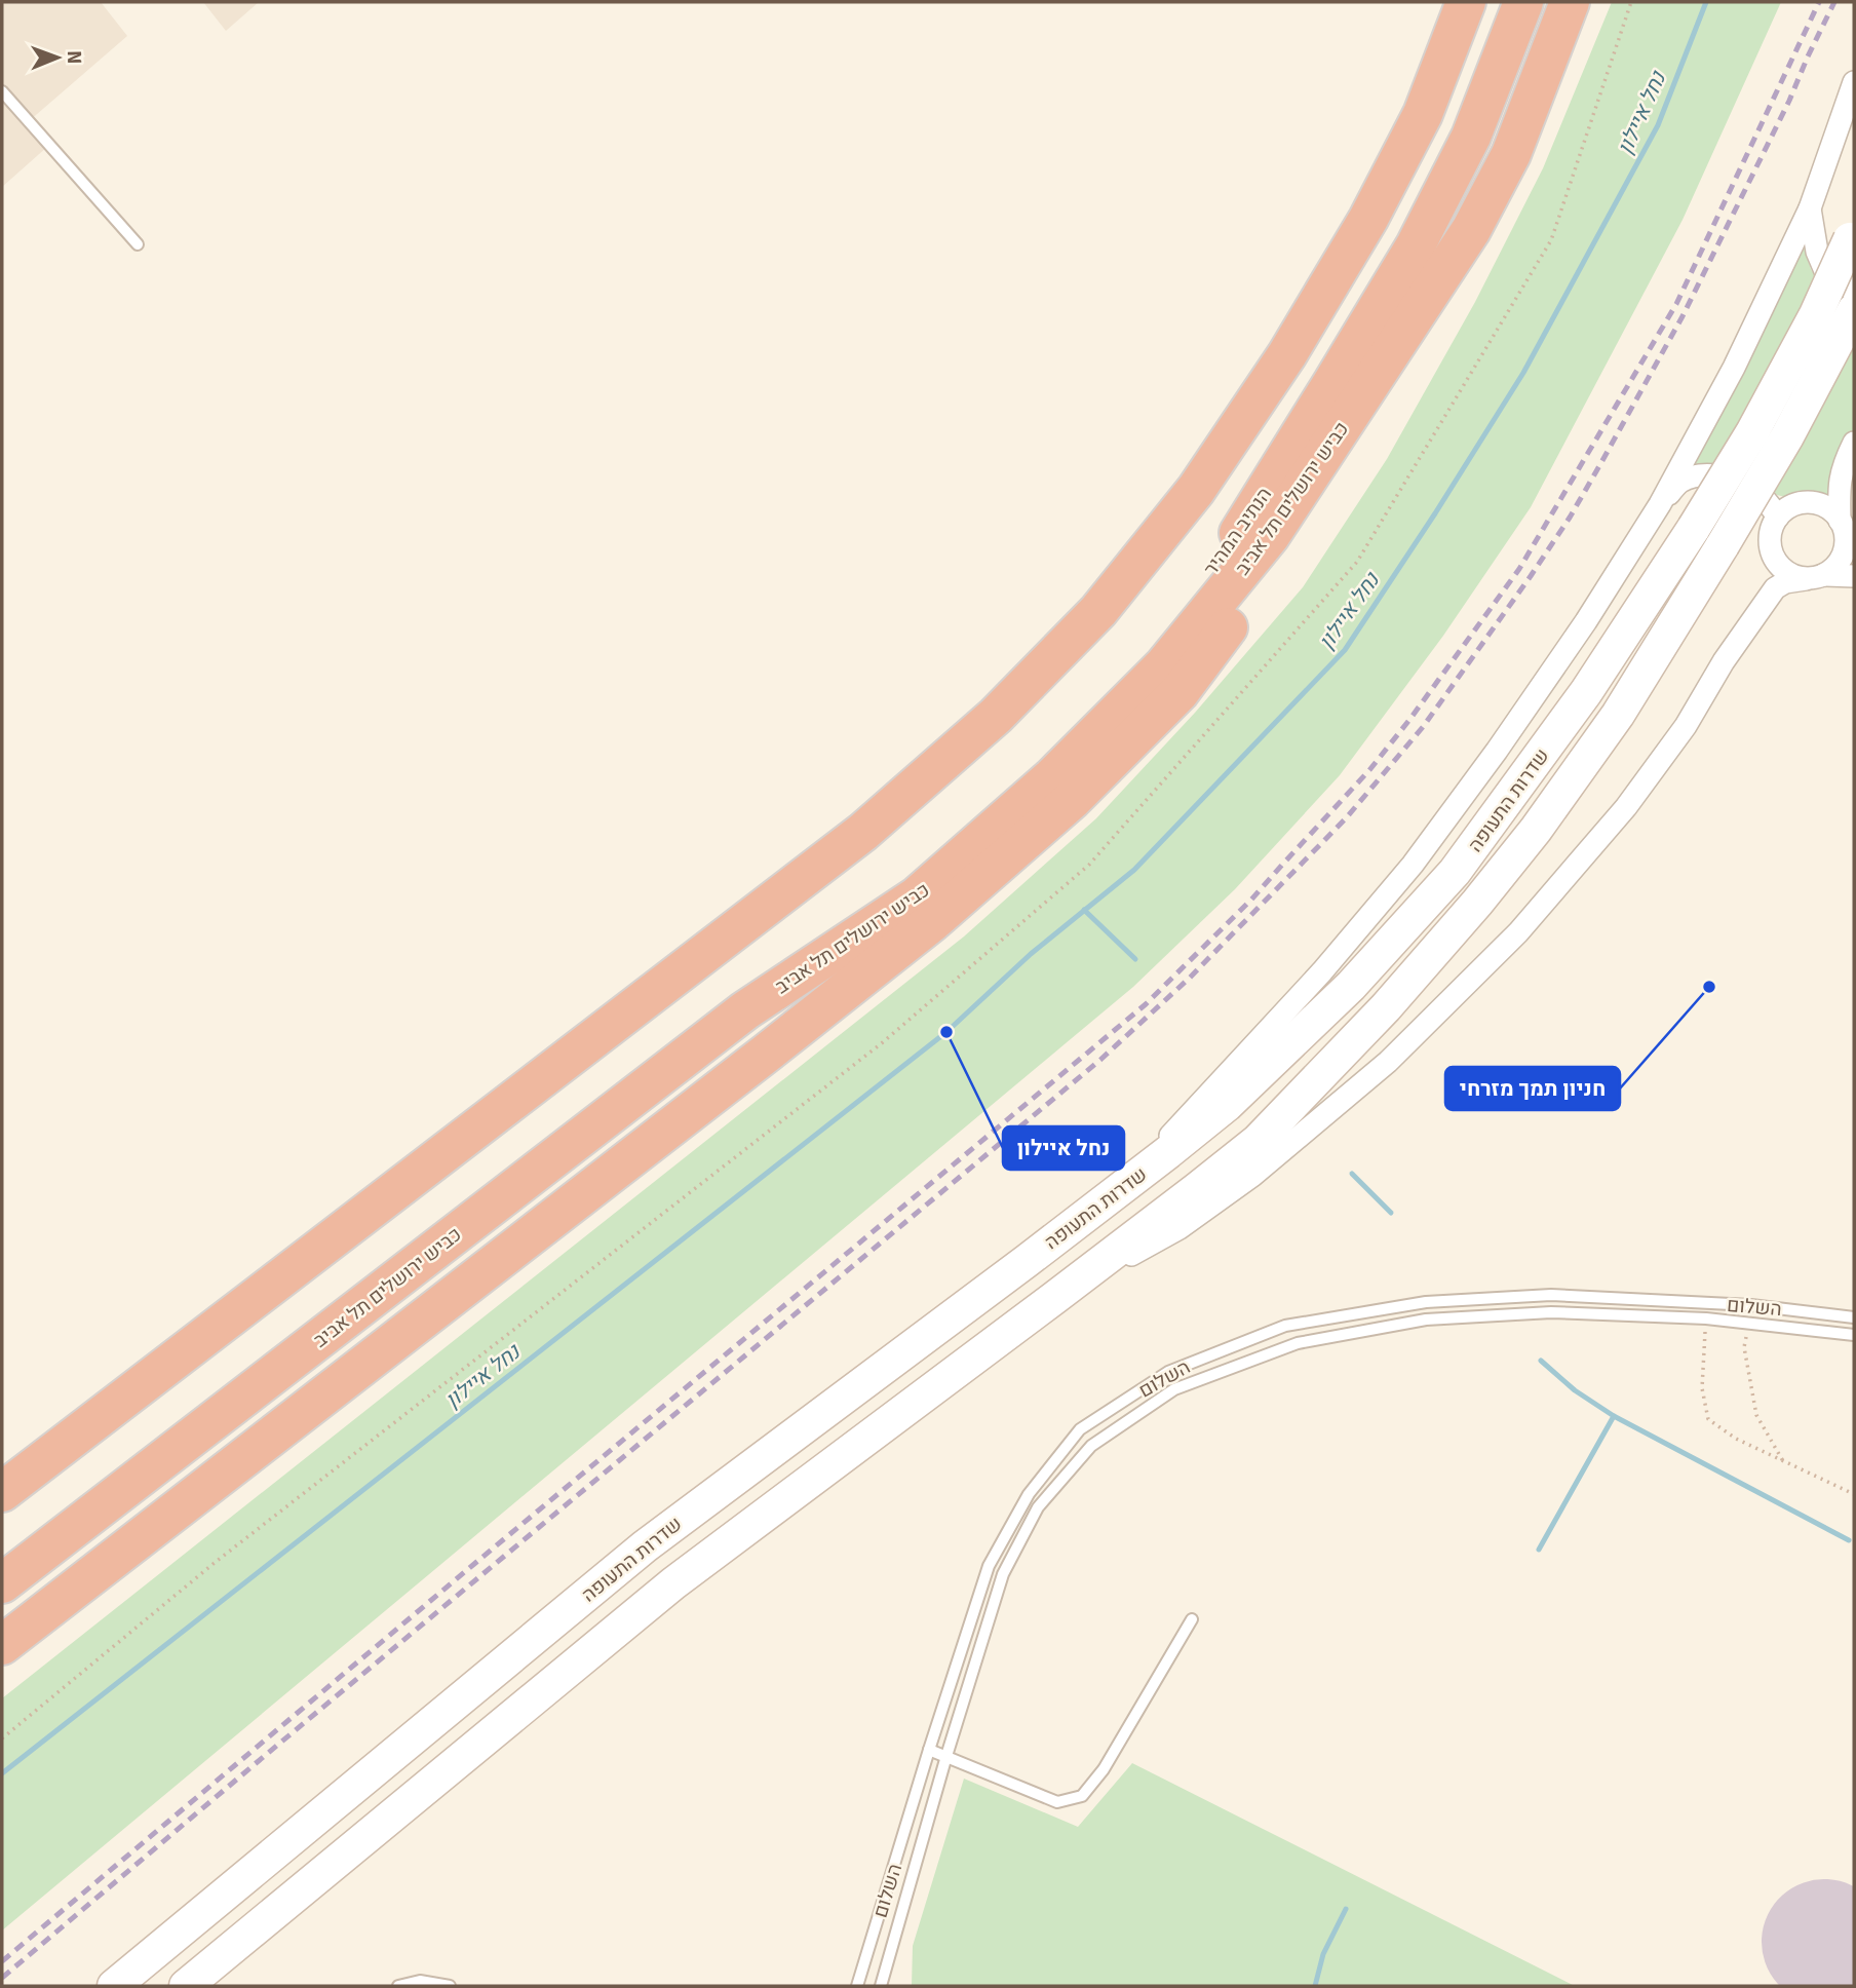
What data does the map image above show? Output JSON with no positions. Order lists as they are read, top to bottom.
{
  "streets": {
    "highway": ["כביש ירושלים תל אביב", "הנתיב המהיר"],
    "main road": ["שדרות התעופה"],
    "lane": ["השלום"]
  },
  "crossings": [
    ["כביש ירושלים תל אביב", "הנתיב המהיר"]
  ],
  "water": ["נחל איילון"],
  "places": ["חניון תמך מזרחי", "נחל איילון"],
  "north": "right"
}
